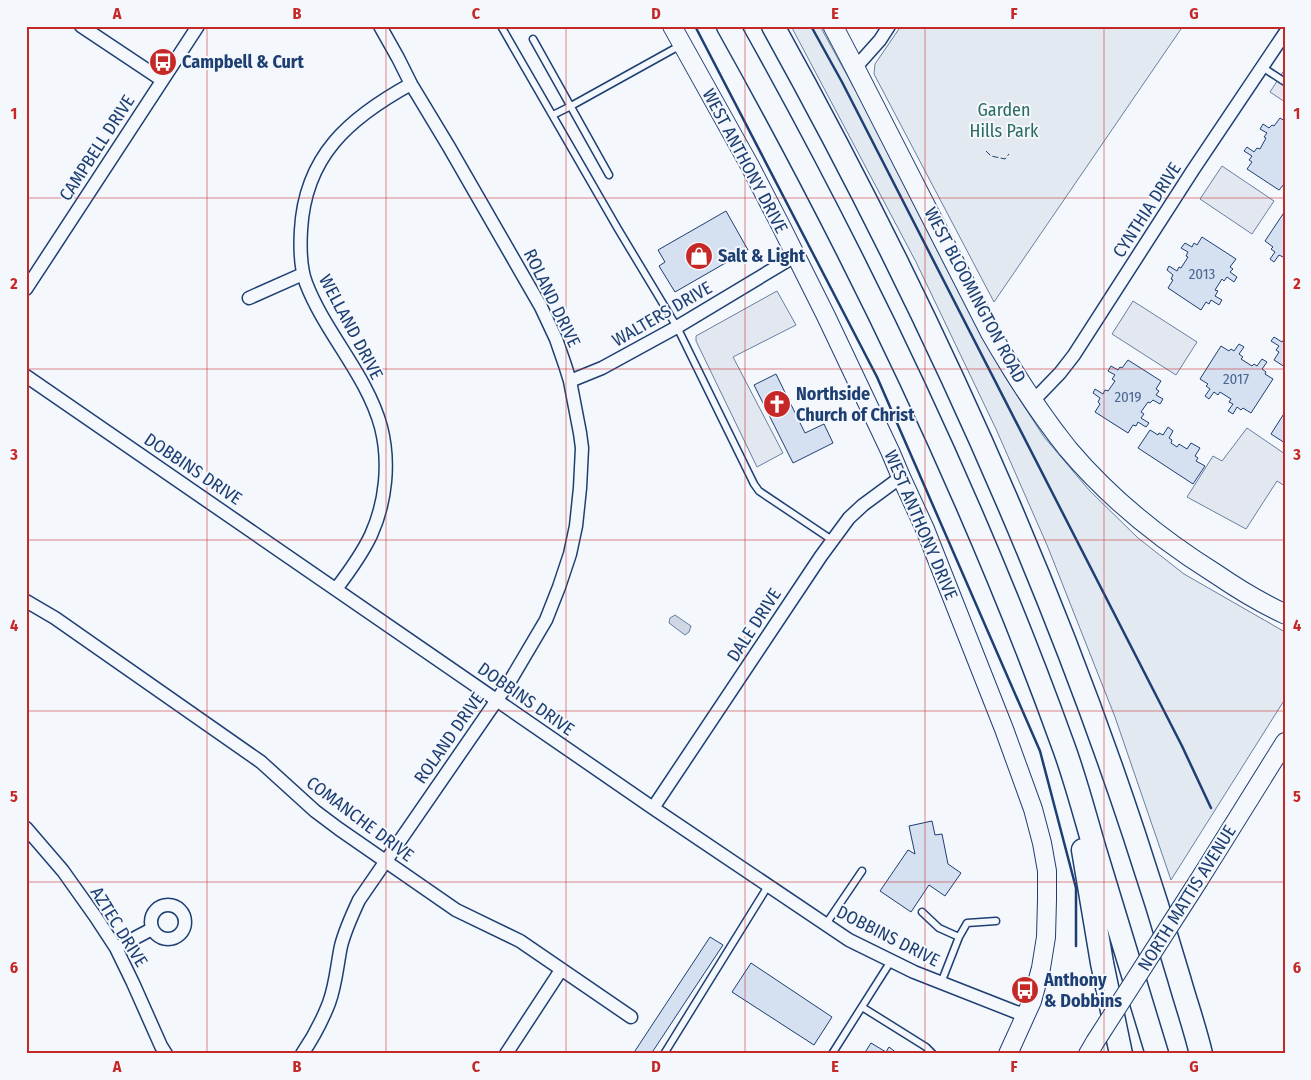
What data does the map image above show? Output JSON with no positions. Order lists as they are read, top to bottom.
{
  "streets": {
    "main road": ["WEST BLOOMINGTON ROAD"],
    "street": [
      "CAMPBELL DRIVE",
      "WEST ANTHONY DRIVE",
      "CYNTHIA DRIVE",
      "ROLAND DRIVE",
      "WALTERS DRIVE",
      "WELLAND DRIVE",
      "DOBBINS DRIVE",
      "DALE DRIVE",
      "COMANCHE DRIVE",
      "NORTH MATTIS AVENUE",
      "AZTEC DRIVE"
    ]
  },
  "crossings": [
    ["WEST ANTHONY DRIVE", "WALTERS DRIVE"],
    ["WEST ANTHONY DRIVE", "DOBBINS DRIVE"],
    ["WEST ANTHONY DRIVE", "DALE DRIVE"],
    ["CYNTHIA DRIVE", "WEST BLOOMINGTON ROAD"],
    ["ROLAND DRIVE", "WALTERS DRIVE"],
    ["ROLAND DRIVE", "WELLAND DRIVE"],
    ["ROLAND DRIVE", "DOBBINS DRIVE"],
    ["ROLAND DRIVE", "COMANCHE DRIVE"],
    ["WELLAND DRIVE", "DOBBINS DRIVE"],
    ["DOBBINS DRIVE", "DALE DRIVE"]
  ],
  "parks": ["Garden Hills Park"],
  "places": {
    "bus stop": ["Campbell & Curt", "Anthony & Dobbins"],
    "shop": ["Salt & Light"],
    "church": ["Northside Church of Christ"]
  },
  "house_numbers": ["2013", "2017", "2019"],
  "grid": {
    "columns": [
      "A",
      "B",
      "C",
      "D",
      "E",
      "F",
      "G"
    ],
    "rows": [
      "1",
      "2",
      "3",
      "4",
      "5",
      "6"
    ]
  }
}
